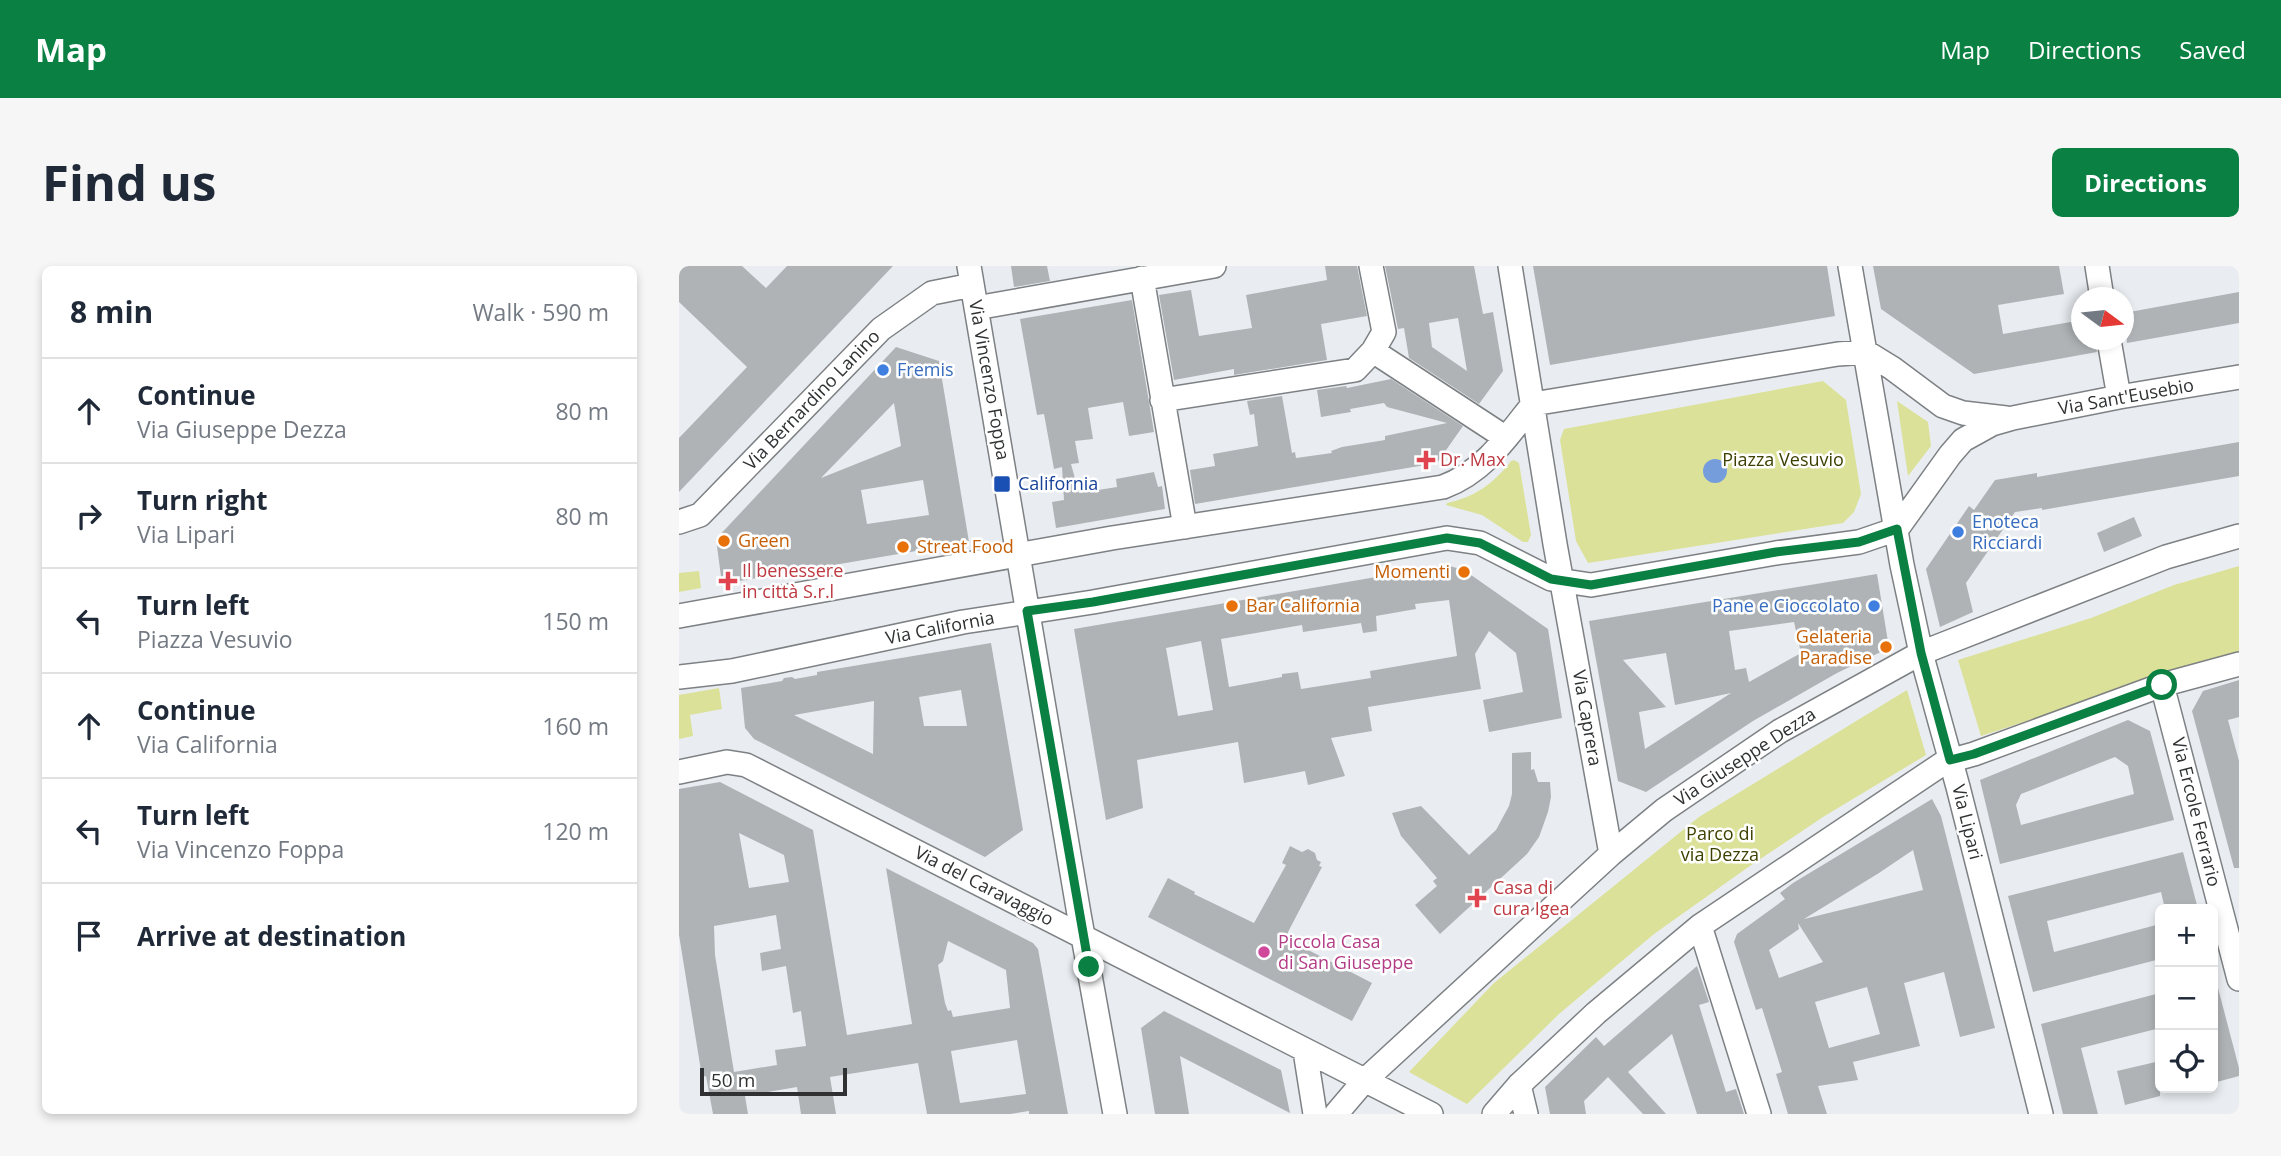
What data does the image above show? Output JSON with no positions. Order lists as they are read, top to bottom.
{
  "streets": {
    "street": [
      "Via Vincenzo Foppa",
      "Via Sant'Eusebio",
      "Via Bernardino Lanino",
      "Via California",
      "Via Caprera",
      "Via Giuseppe Dezza",
      "Via Ercole Ferrario",
      "Via Lipari",
      "Via del Caravaggio"
    ]
  },
  "crossings": [
    ["Via Vincenzo Foppa", "Via Bernardino Lanino"],
    ["Via Vincenzo Foppa", "Via California"],
    ["Via Vincenzo Foppa", "Via del Caravaggio"],
    ["Via California", "Via Caprera"],
    ["Via Caprera", "Via Giuseppe Dezza"],
    ["Via Giuseppe Dezza", "Via Lipari"],
    ["Via Giuseppe Dezza", "Via del Caravaggio"]
  ],
  "parks": ["Piazza Vesuvio", "Parco di via Dezza"],
  "places": {
    "other": [
      "Fremis",
      "Enoteca Ricciardi",
      "Green",
      "Streat Food",
      "Momenti",
      "Bar California",
      "Pane e Cioccolato",
      "Gelateria Paradise",
      "Piccola Casa di San Giuseppe"
    ],
    "health": ["Dr. Max", "Il benessere in città S.r.l", "Casa di cura Igea"],
    "transit": ["California"]
  },
  "scale_bar": "50 m",
  "north": "right",
  "page": {
    "header": "Map",
    "nav": ["Map", "Directions", "Saved"],
    "buttons": "Directions",
    "title": "Find us",
    "heading": ["8 min", "Walk · 590 m"],
    "list": [
      ["Continue", "Via Giuseppe Dezza", "80 m"],
      ["Turn right", "Via Lipari", "80 m"],
      ["Turn left", "Piazza Vesuvio", "150 m"],
      ["Continue", "Via California", "160 m"],
      ["Turn left", "Via Vincenzo Foppa", "120 m"],
      "Arrive at destination"
    ],
    "map_buttons": ["+", "−"],
    "scale": "50 m"
  }
}
